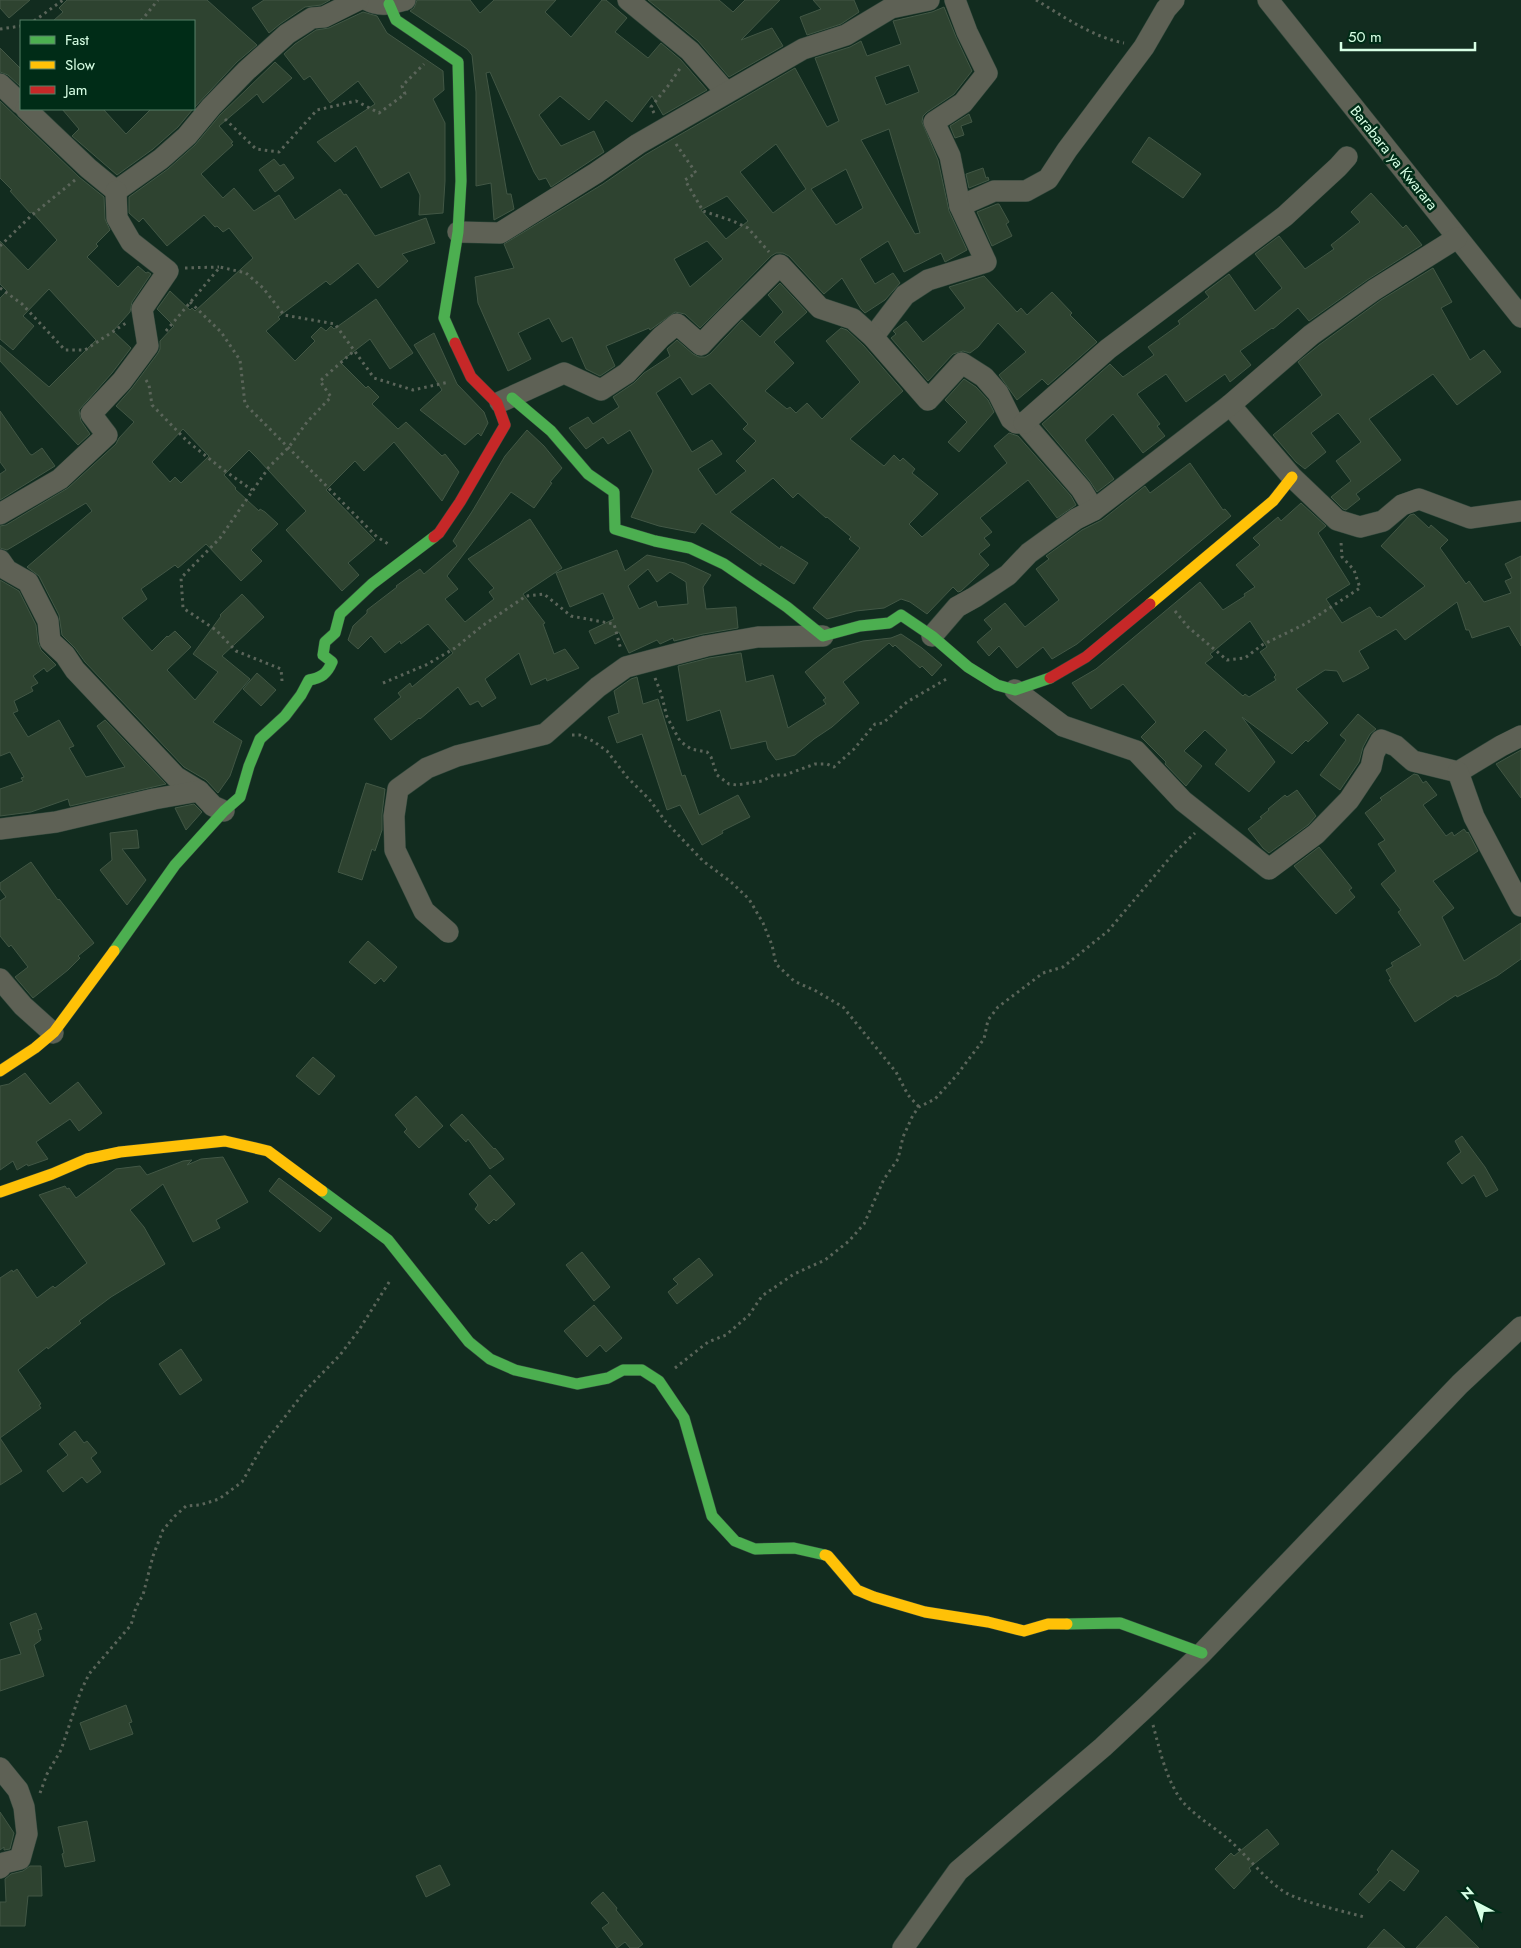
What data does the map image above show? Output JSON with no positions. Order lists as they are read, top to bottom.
{
  "streets": {
    "street": ["Barabara ya Kwarara"]
  },
  "legend": ["Fast", "Slow", "Jam"],
  "scale_bar": "50 m",
  "north": "top left"
}
